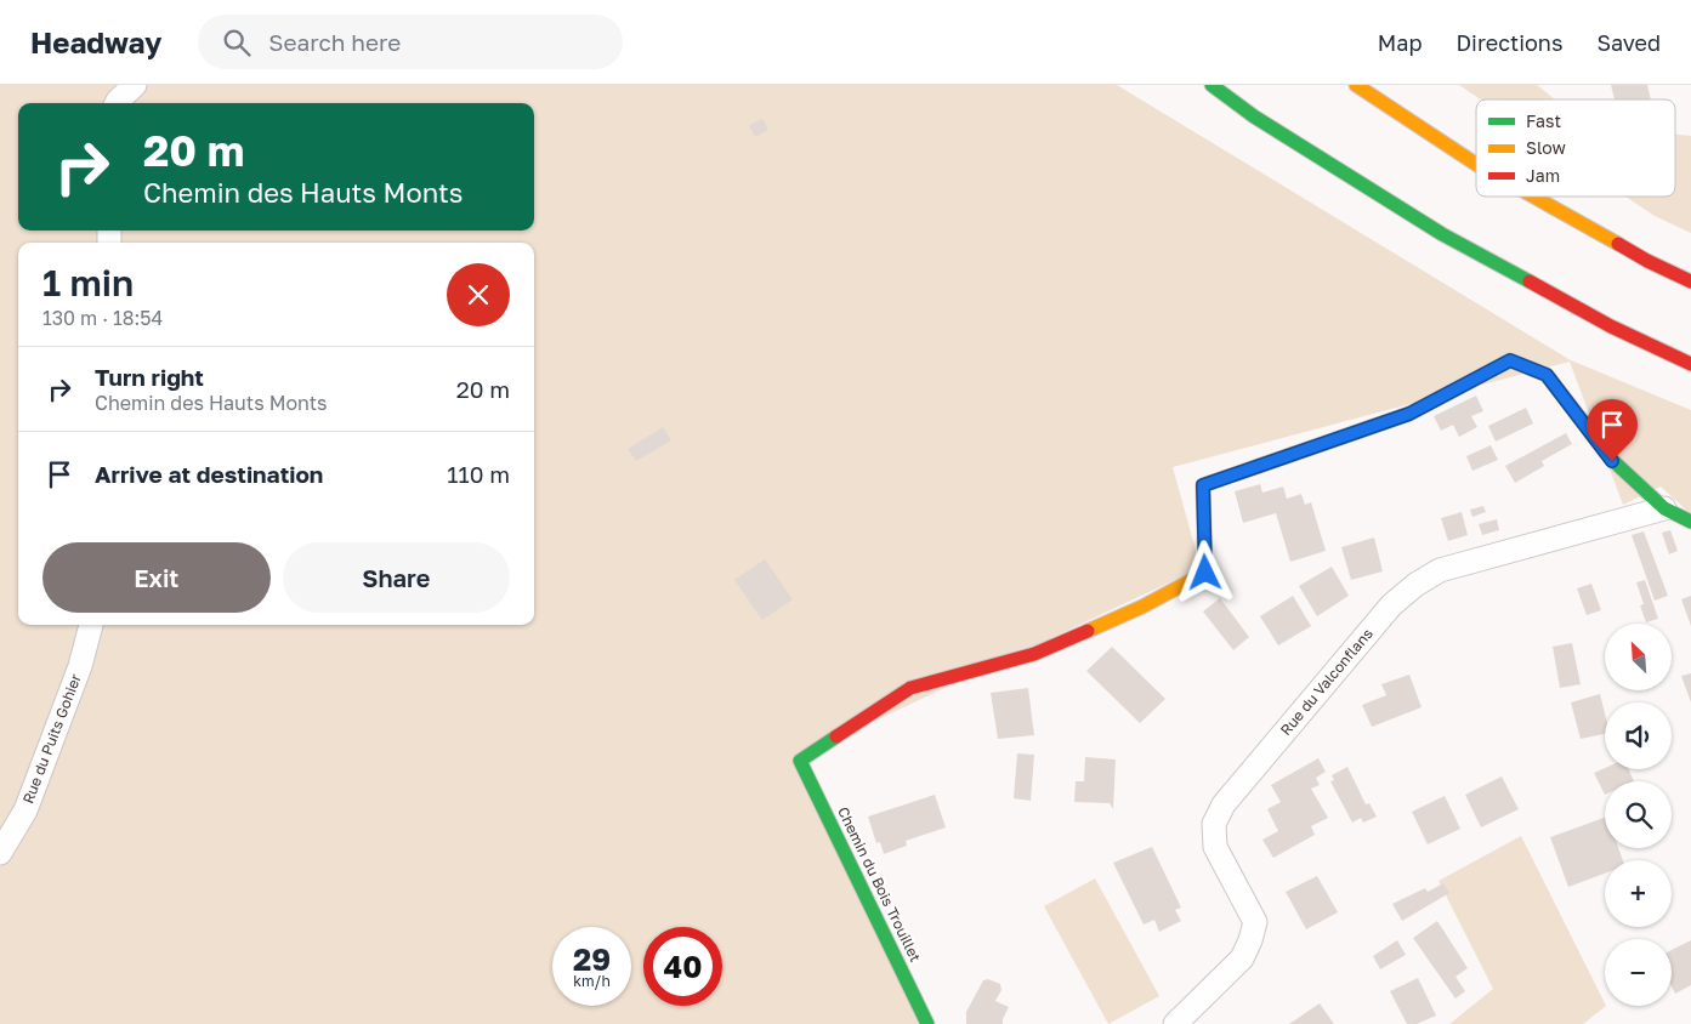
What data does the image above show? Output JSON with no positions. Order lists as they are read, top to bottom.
{
  "streets": {
    "main road": ["Chemin du Bois Trouillet"],
    "street": ["Rue du Valconflans", "Rue du Puits Gohier"]
  },
  "crossings": [
    ["Rue du Valconflans", "Chemin du Bois Trouillet"]
  ],
  "legend": ["Fast", "Slow", "Jam"],
  "north": "top left",
  "page": {
    "header": "Headway",
    "search": "Search here",
    "nav": ["Map", "Directions", "Saved"],
    "turn": ["20 m", "Chemin des Hauts Monts"],
    "heading": ["1 min", "130 m · 18:54"],
    "list": [
      {
        "name": "Turn right",
        "note": "Chemin des Hauts Monts",
        "value": "20 m"
      },
      {
        "name": "Arrive at destination",
        "value": "110 m"
      }
    ],
    "buttons": ["Exit", "Share"],
    "map_buttons": ["+", "−"],
    "speed": "29 km/h",
    "limit": "40"
  }
}
